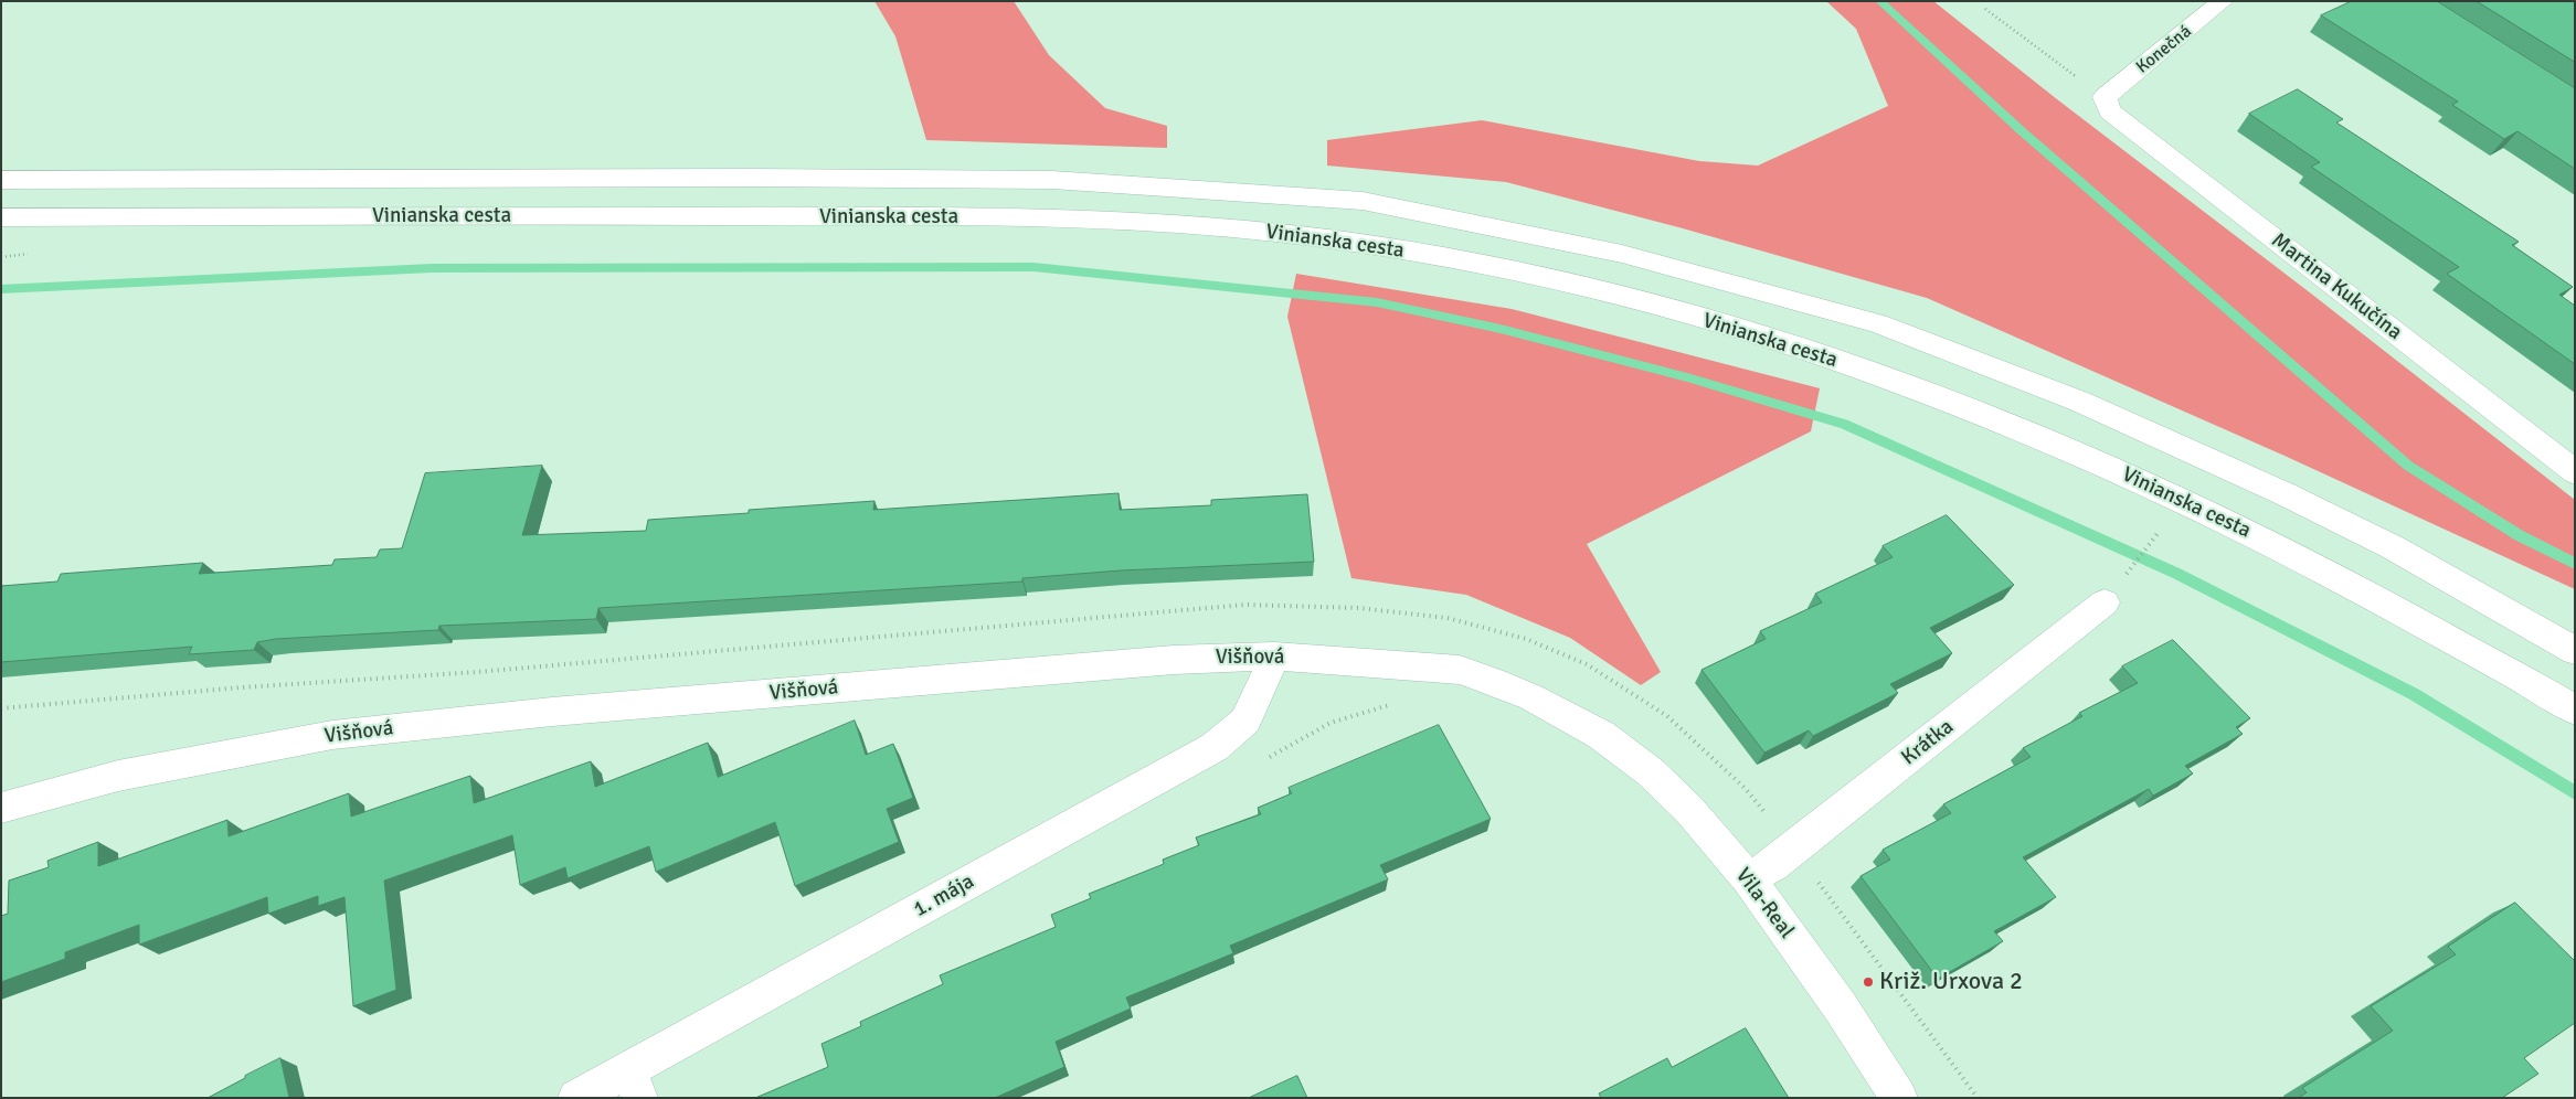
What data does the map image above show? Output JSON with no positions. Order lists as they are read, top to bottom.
{
  "streets": {
    "main road": [
      "Konečná",
      "Vinianska cesta",
      "Martina Kukučína",
      "Višňová",
      "Krátka",
      "1. mája",
      "Vila-Real"
    ]
  },
  "crossings": [
    ["Konečná", "Martina Kukučína"],
    ["Višňová", "1. mája"],
    ["Višňová", "Vila-Real"],
    ["Krátka", "Vila-Real"]
  ],
  "places": ["Križ. Urxova 2"]
}
